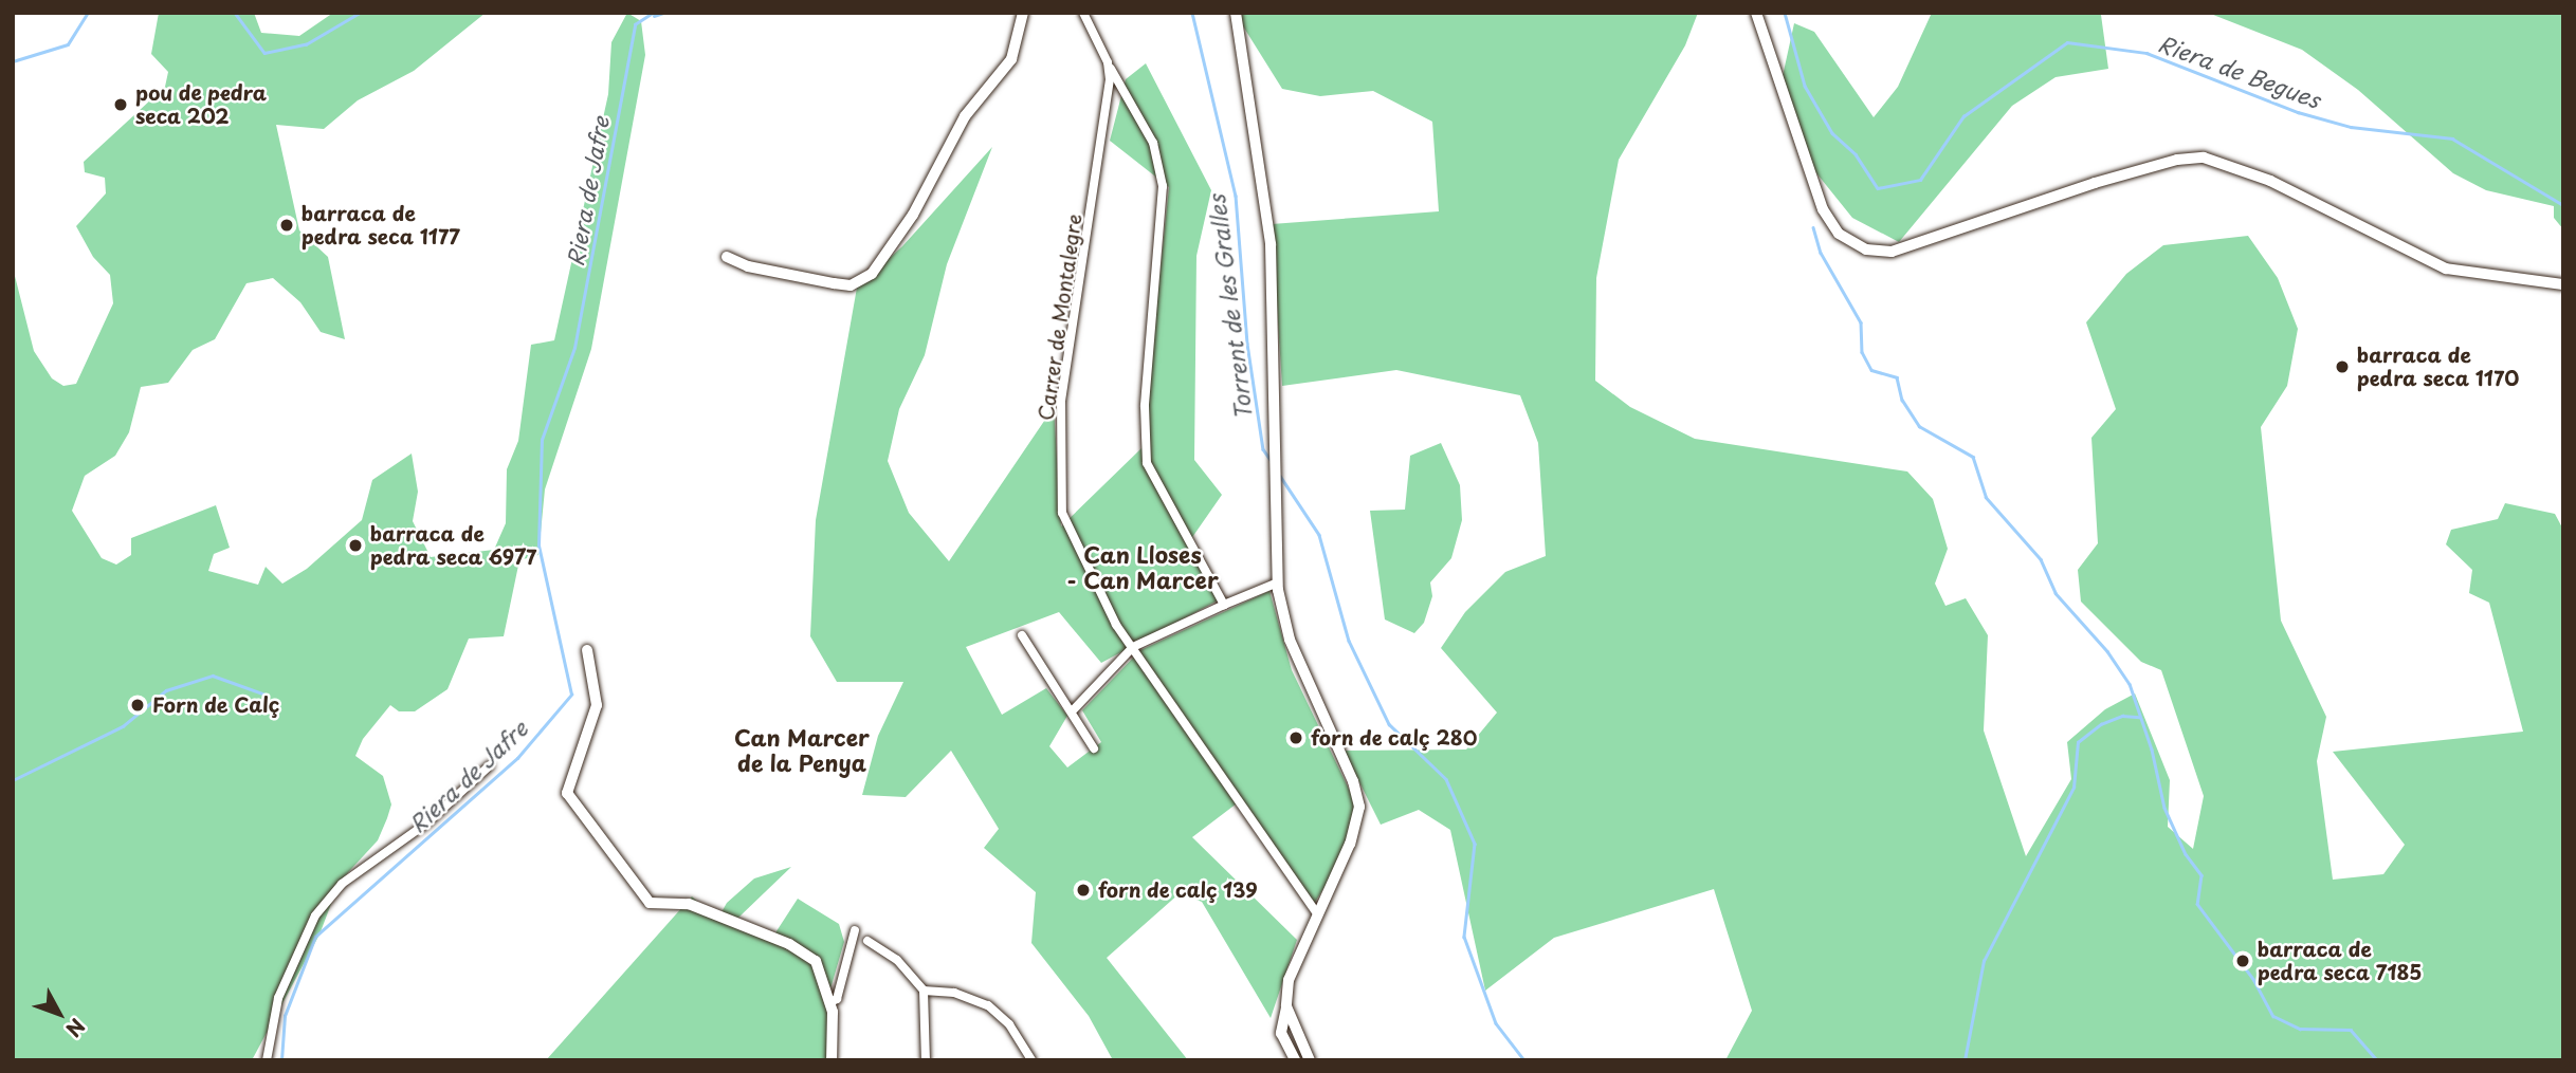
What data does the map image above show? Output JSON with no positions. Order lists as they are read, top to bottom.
{
  "streets": {
    "street": ["Carrer de Montalegre"]
  },
  "districts": ["Can Lloses - Can Marcer", "Can Marcer de la Penya"],
  "water": ["Riera de Begues", "Riera de Jafre", "Torrent de les Gralles"],
  "places": [
    "pou de pedra seca 202",
    "barraca de pedra seca 1177",
    "barraca de pedra seca 1170",
    "barraca de pedra seca 6977",
    "Forn de Calç",
    "forn de calç 280",
    "forn de calç 139",
    "barraca de pedra seca 7185"
  ],
  "north": "bottom right"
}
